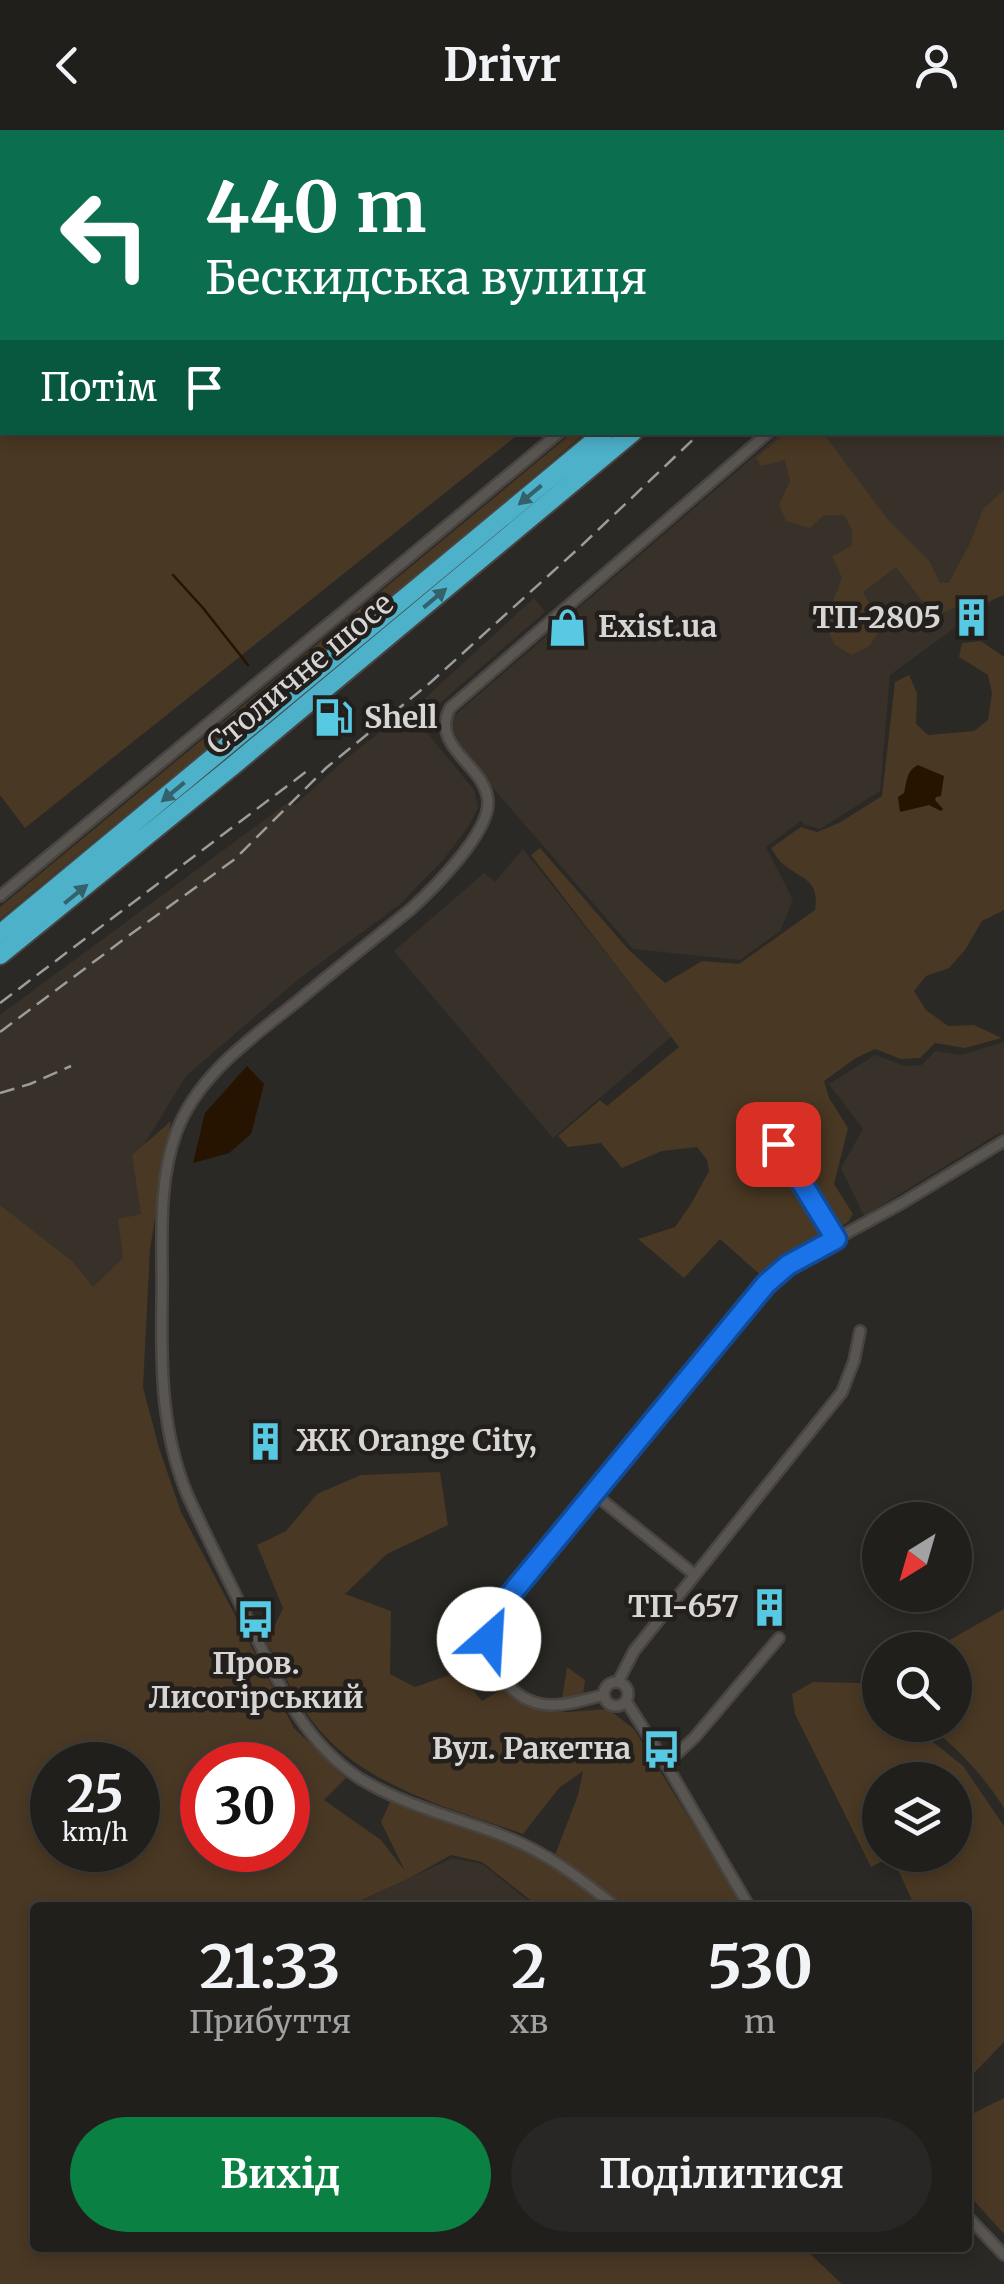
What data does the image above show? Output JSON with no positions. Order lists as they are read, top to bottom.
{
  "streets": {
    "highway": ["Столичне шосе"]
  },
  "places": {
    "building": ["ТП-2805", "ЖК Orange City,", "ТП-657"],
    "shop": ["Exist.ua"],
    "fuel station": ["Shell"],
    "bus stop": ["Пров. Лисогірський", "Вул. Ракетна"]
  },
  "north": "bottom left",
  "page": {
    "header": "Drivr",
    "turn": ["440 m", "Бескидська вулиця"],
    "then": "Потім",
    "speed": "25 km/h",
    "limit": "30",
    "eta": [
      "21:33",
      "Прибуття",
      "2",
      "хв",
      "530",
      "m"
    ],
    "buttons": ["Вихід", "Поділитися"]
  }
}
